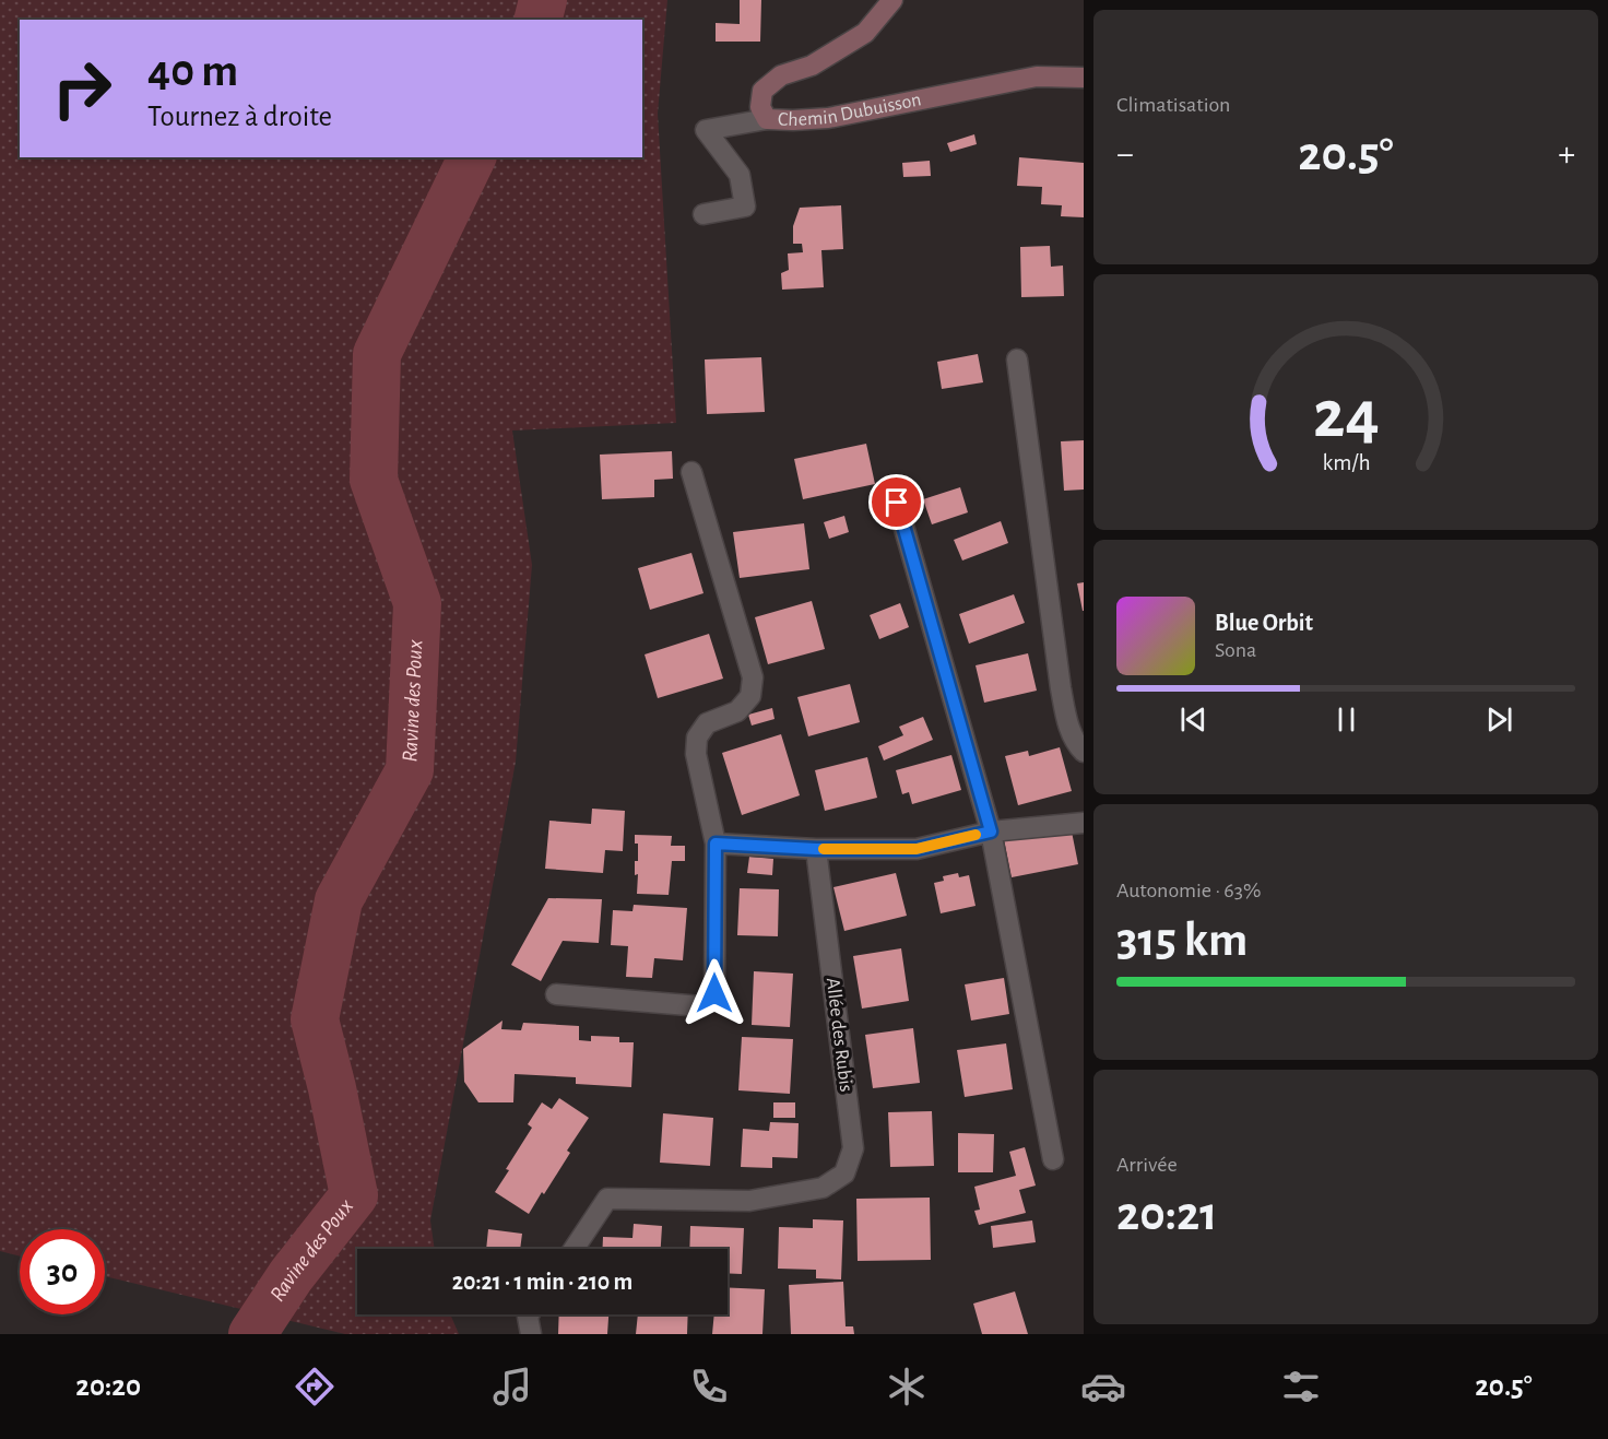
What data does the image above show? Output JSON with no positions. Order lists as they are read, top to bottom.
{
  "streets": {
    "main road": ["Chemin Dubuisson"],
    "street": ["Allée des Rubis"]
  },
  "water": ["Ravine des Poux"],
  "page": {
    "tile": [
      "Climatisation",
      ["Autonomie · 63%", "315 km"],
      ["Arrivée", "20:21"]
    ],
    "turn": ["40 m", "Tournez à droite"],
    "heat": ["−", "20.5°", "+"],
    "song": ["Blue Orbit", "Sona"],
    "limit": "30",
    "trip": "20:21 · 1 min · 210 m",
    "tabs": ["20:20", "20.5°"],
    "gauge": ["24", "km/h"]
  }
}
